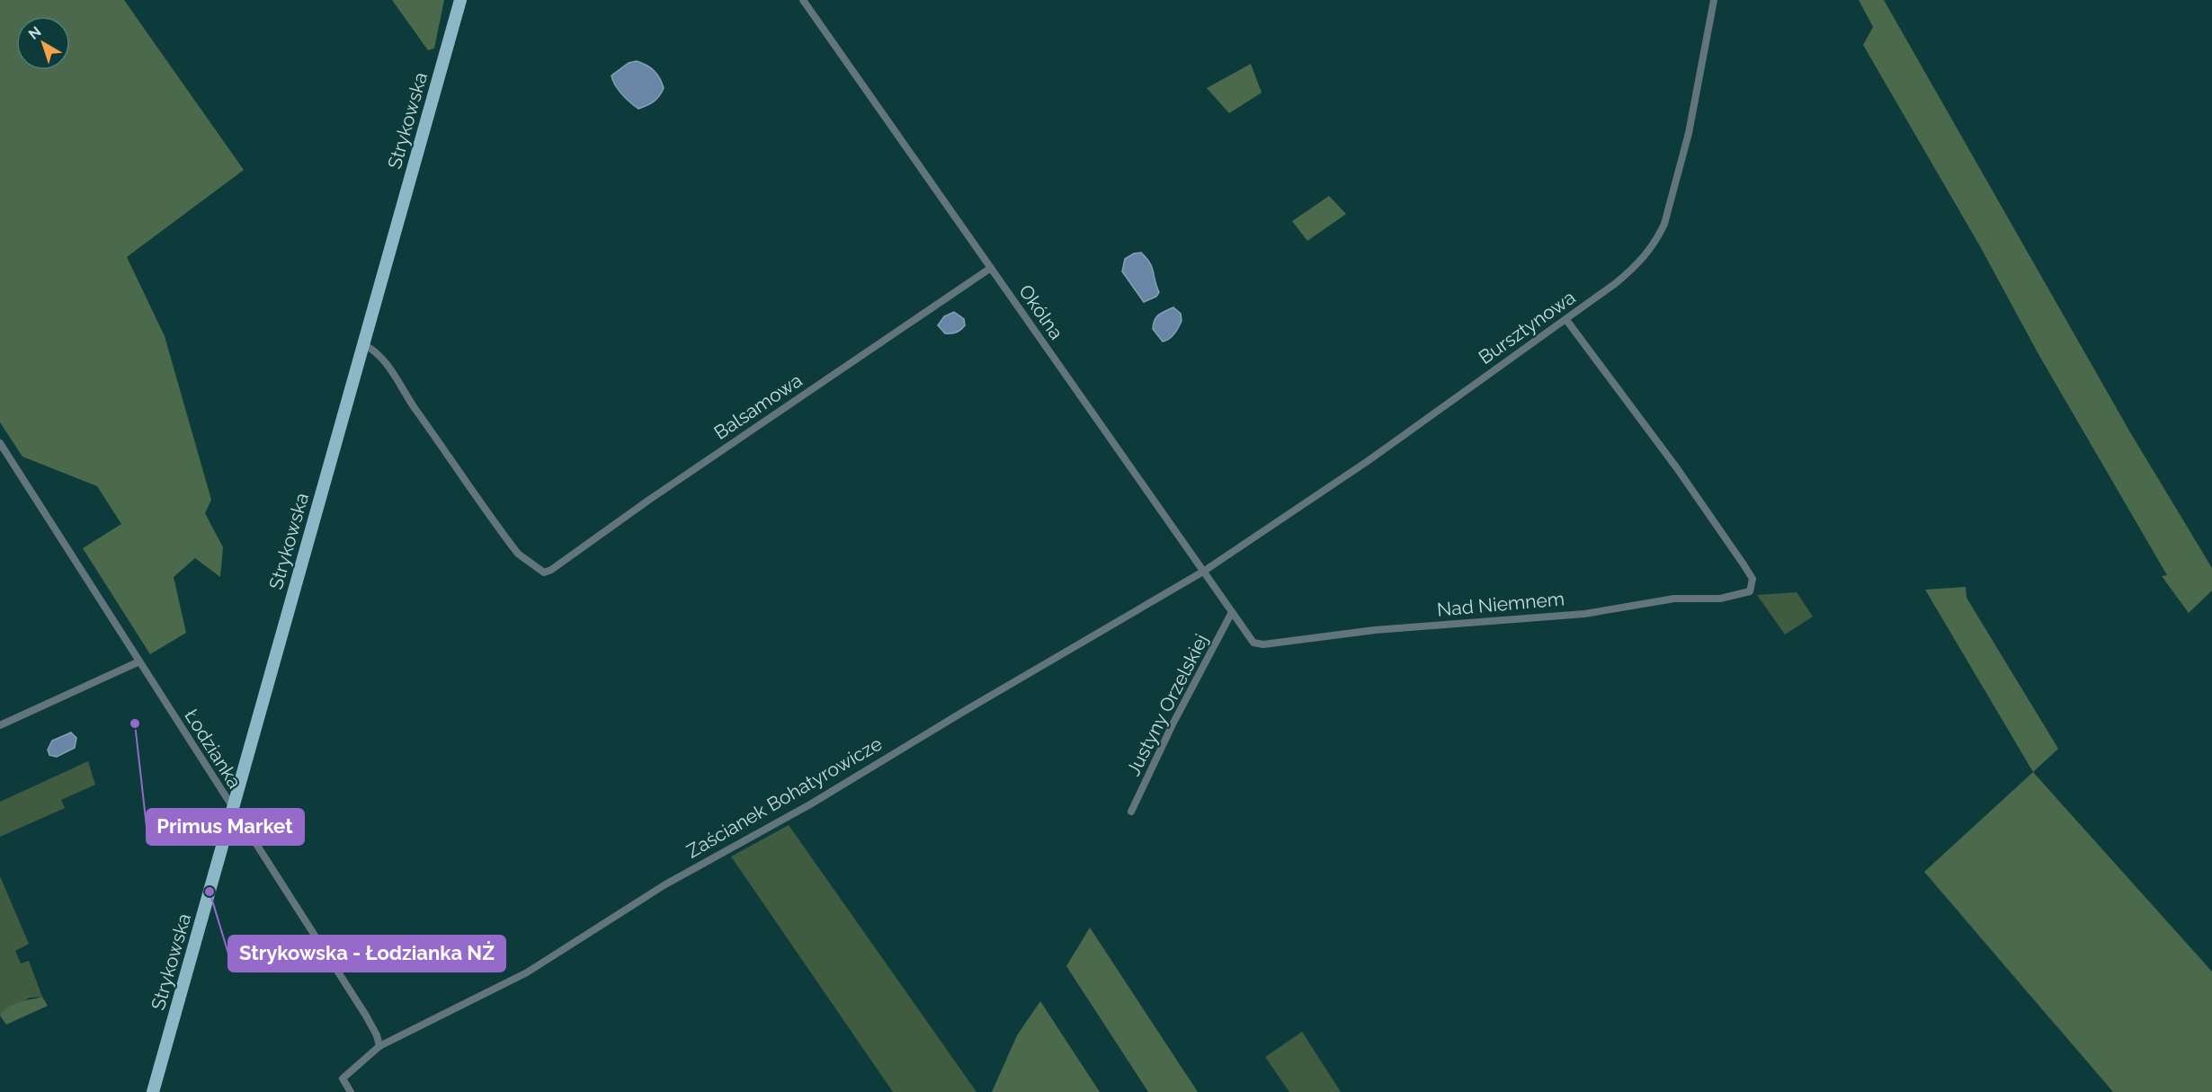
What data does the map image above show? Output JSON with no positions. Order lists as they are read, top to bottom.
{
  "streets": {
    "main road": ["Strykowska"],
    "street": [
      "Okólna",
      "Bursztynowa",
      "Balsamowa",
      "Nad Niemnem",
      "Justyny Orzelskiej",
      "Łodzianka",
      "Zaścianek Bohatyrowicze"
    ]
  },
  "crossings": [
    ["Strykowska", "Balsamowa"],
    ["Strykowska", "Łodzianka"],
    ["Okólna", "Bursztynowa"],
    ["Okólna", "Balsamowa"],
    ["Okólna", "Nad Niemnem"],
    ["Okólna", "Justyny Orzelskiej"],
    ["Okólna", "Zaścianek Bohatyrowicze"],
    ["Bursztynowa", "Nad Niemnem"],
    ["Bursztynowa", "Zaścianek Bohatyrowicze"],
    ["Łodzianka", "Zaścianek Bohatyrowicze"]
  ],
  "places": ["Primus Market", "Strykowska - Łodzianka NŻ"],
  "north": "top left"
}
